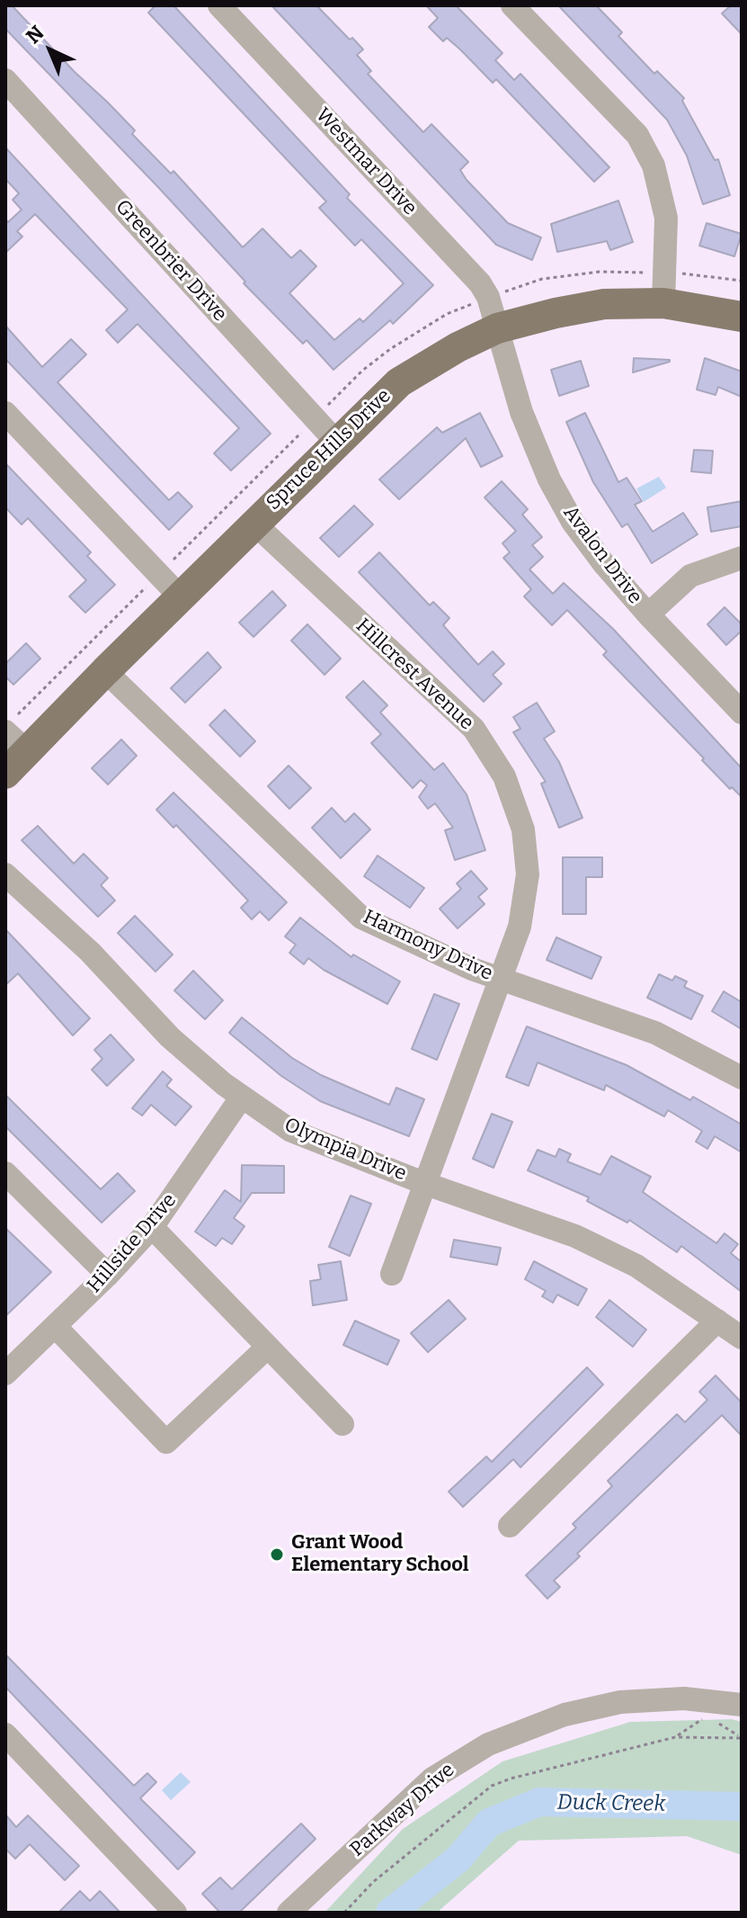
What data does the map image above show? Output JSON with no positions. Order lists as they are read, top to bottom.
{
  "streets": {
    "main road": ["Spruce Hills Drive"],
    "street": [
      "Westmar Drive",
      "Greenbrier Drive",
      "Avalon Drive",
      "Hillcrest Avenue",
      "Harmony Drive",
      "Olympia Drive",
      "Hillside Drive",
      "Parkway Drive"
    ]
  },
  "crossings": [
    ["Westmar Drive", "Spruce Hills Drive"],
    ["Westmar Drive", "Avalon Drive"],
    ["Greenbrier Drive", "Spruce Hills Drive"],
    ["Spruce Hills Drive", "Avalon Drive"],
    ["Spruce Hills Drive", "Hillcrest Avenue"],
    ["Spruce Hills Drive", "Harmony Drive"],
    ["Hillcrest Avenue", "Harmony Drive"],
    ["Hillcrest Avenue", "Olympia Drive"],
    ["Olympia Drive", "Hillside Drive"]
  ],
  "water": ["Duck Creek"],
  "places": ["Grant Wood Elementary School"],
  "north": "top left"
}
